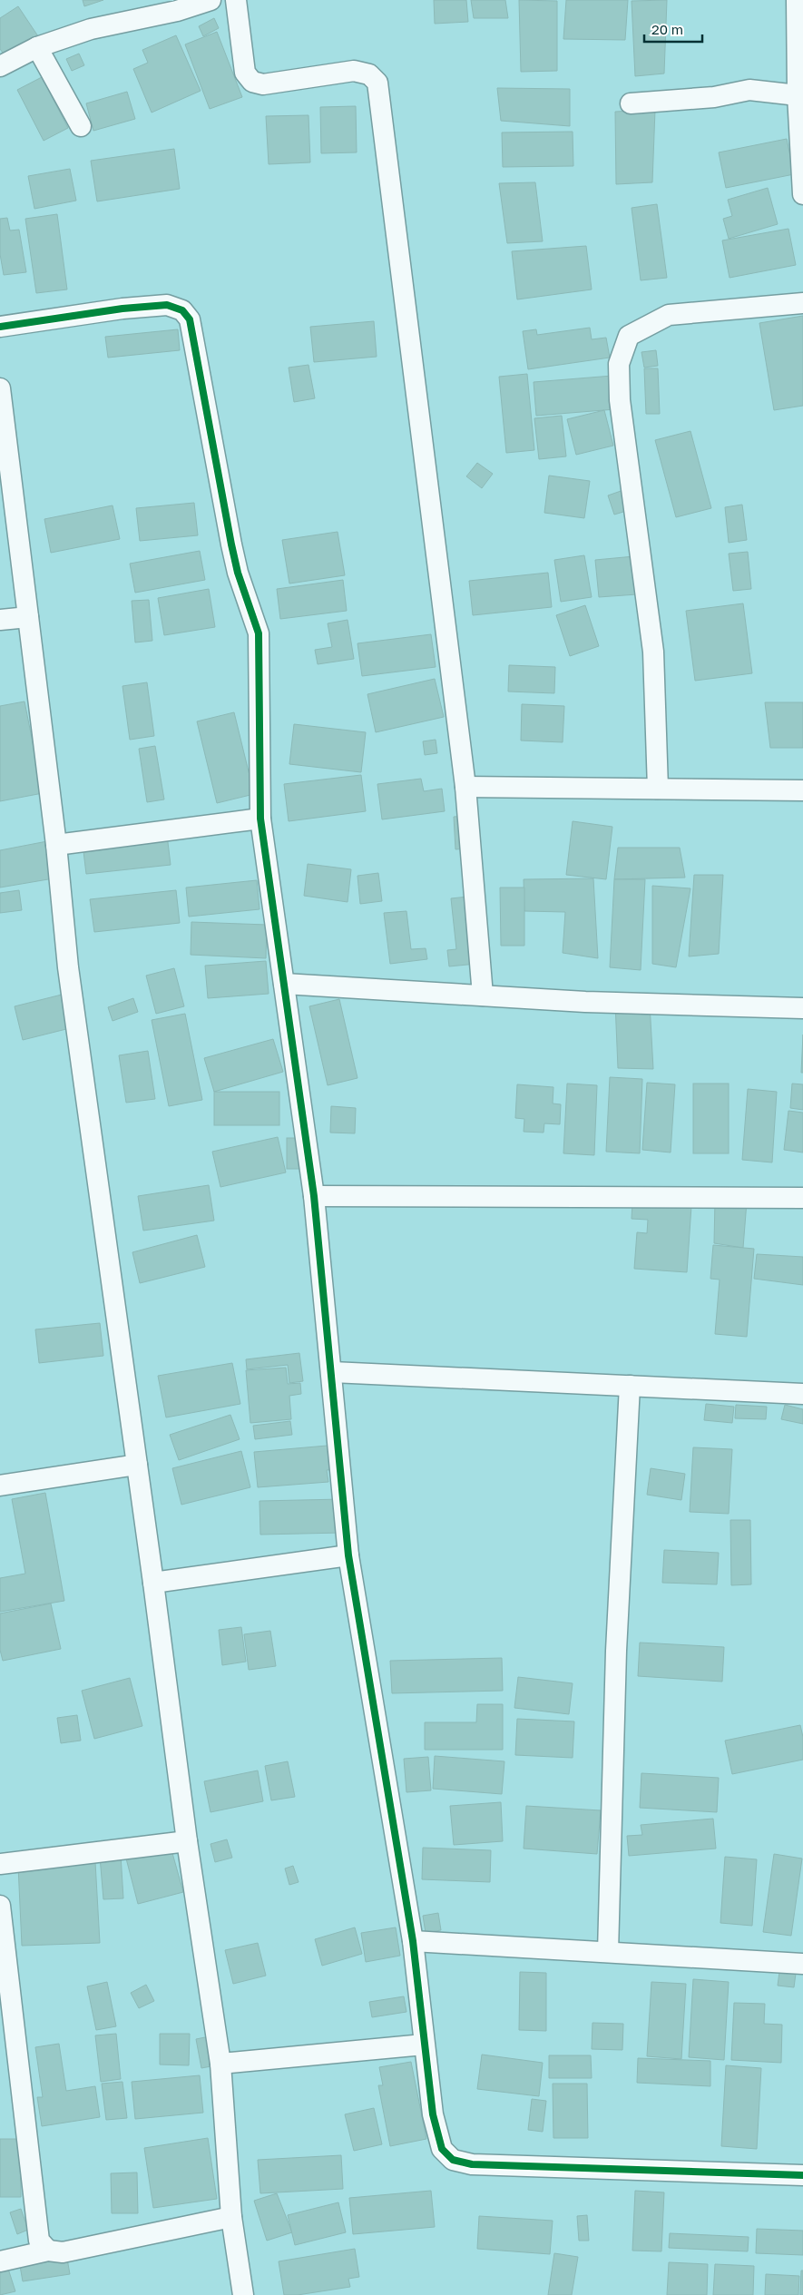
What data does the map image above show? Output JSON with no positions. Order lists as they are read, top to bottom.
{
  "scale_bar": "20 m"
}
